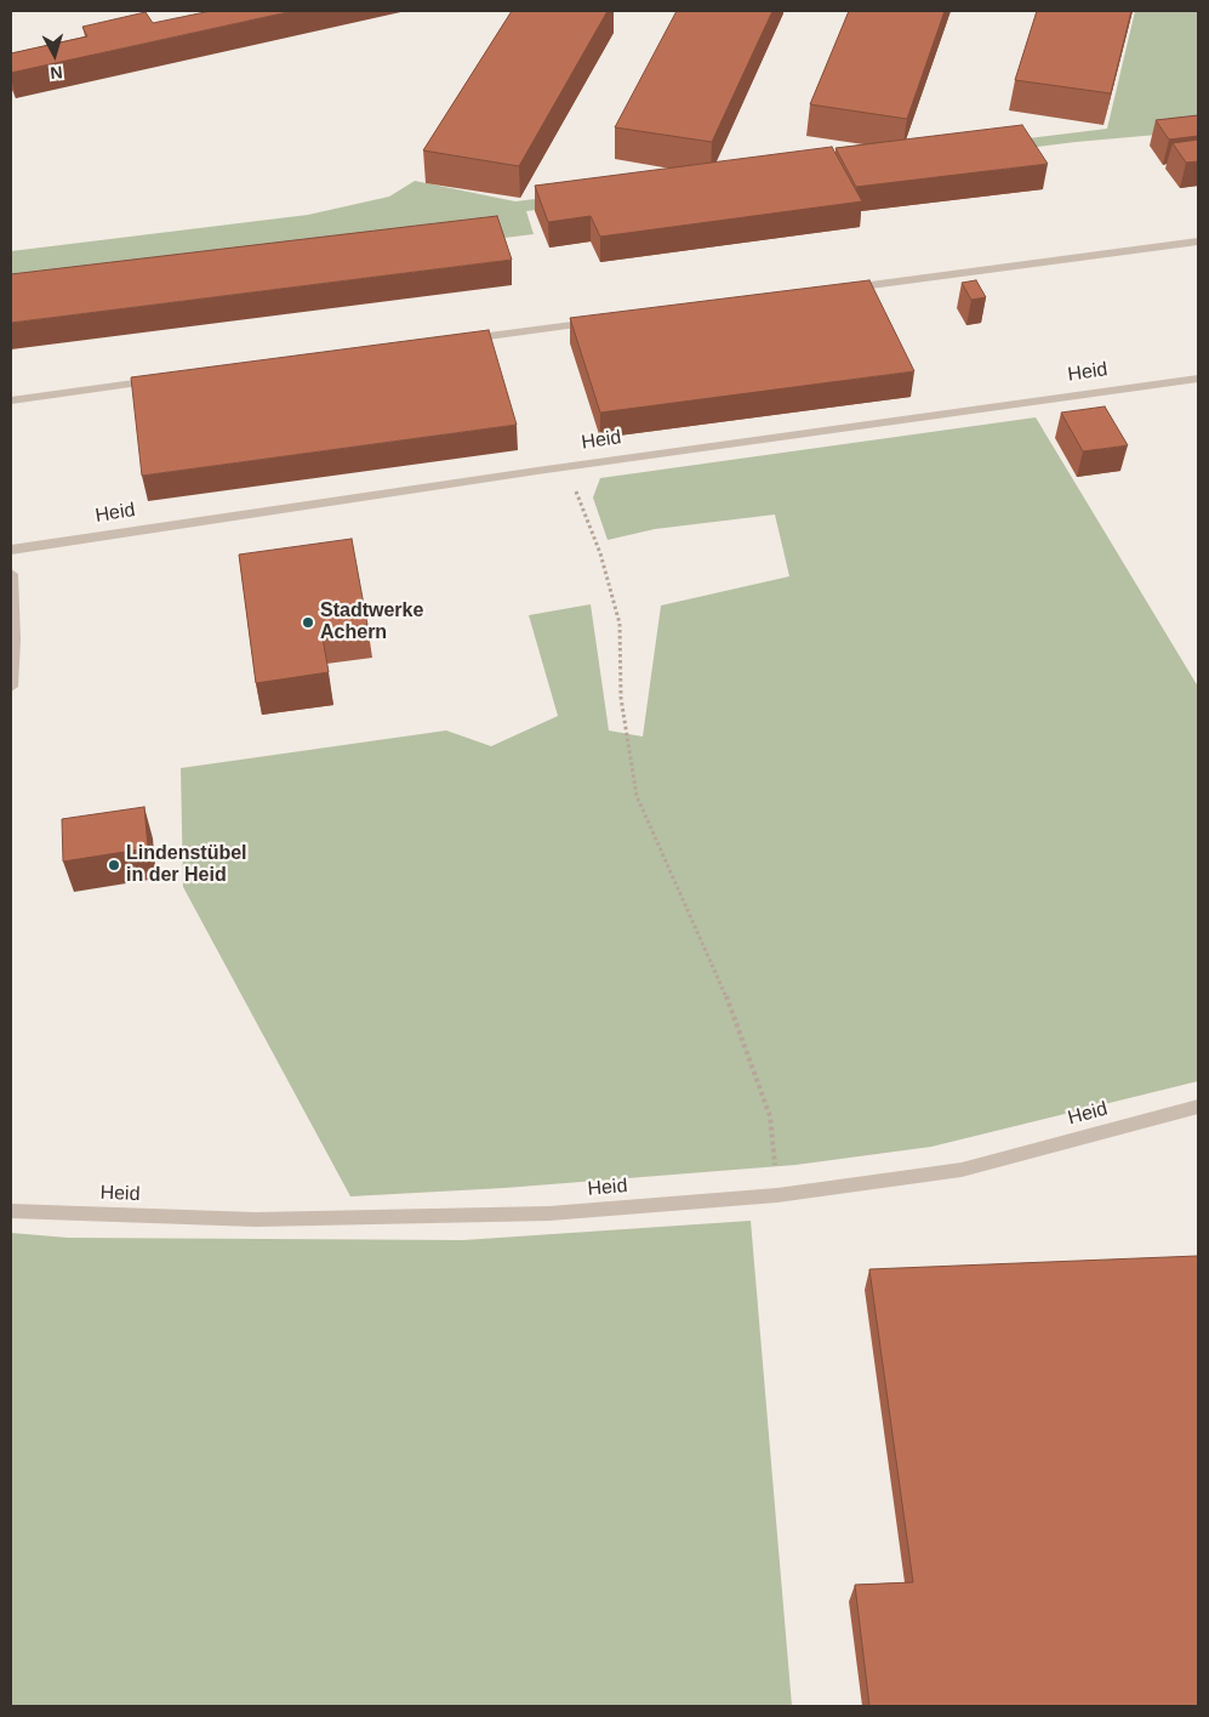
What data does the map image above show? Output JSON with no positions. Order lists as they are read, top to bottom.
{
  "streets": {
    "street": ["Heid"]
  },
  "places": ["Stadtwerke Achern", "Lindenstübel in der Heid"],
  "north": "bottom"
}
